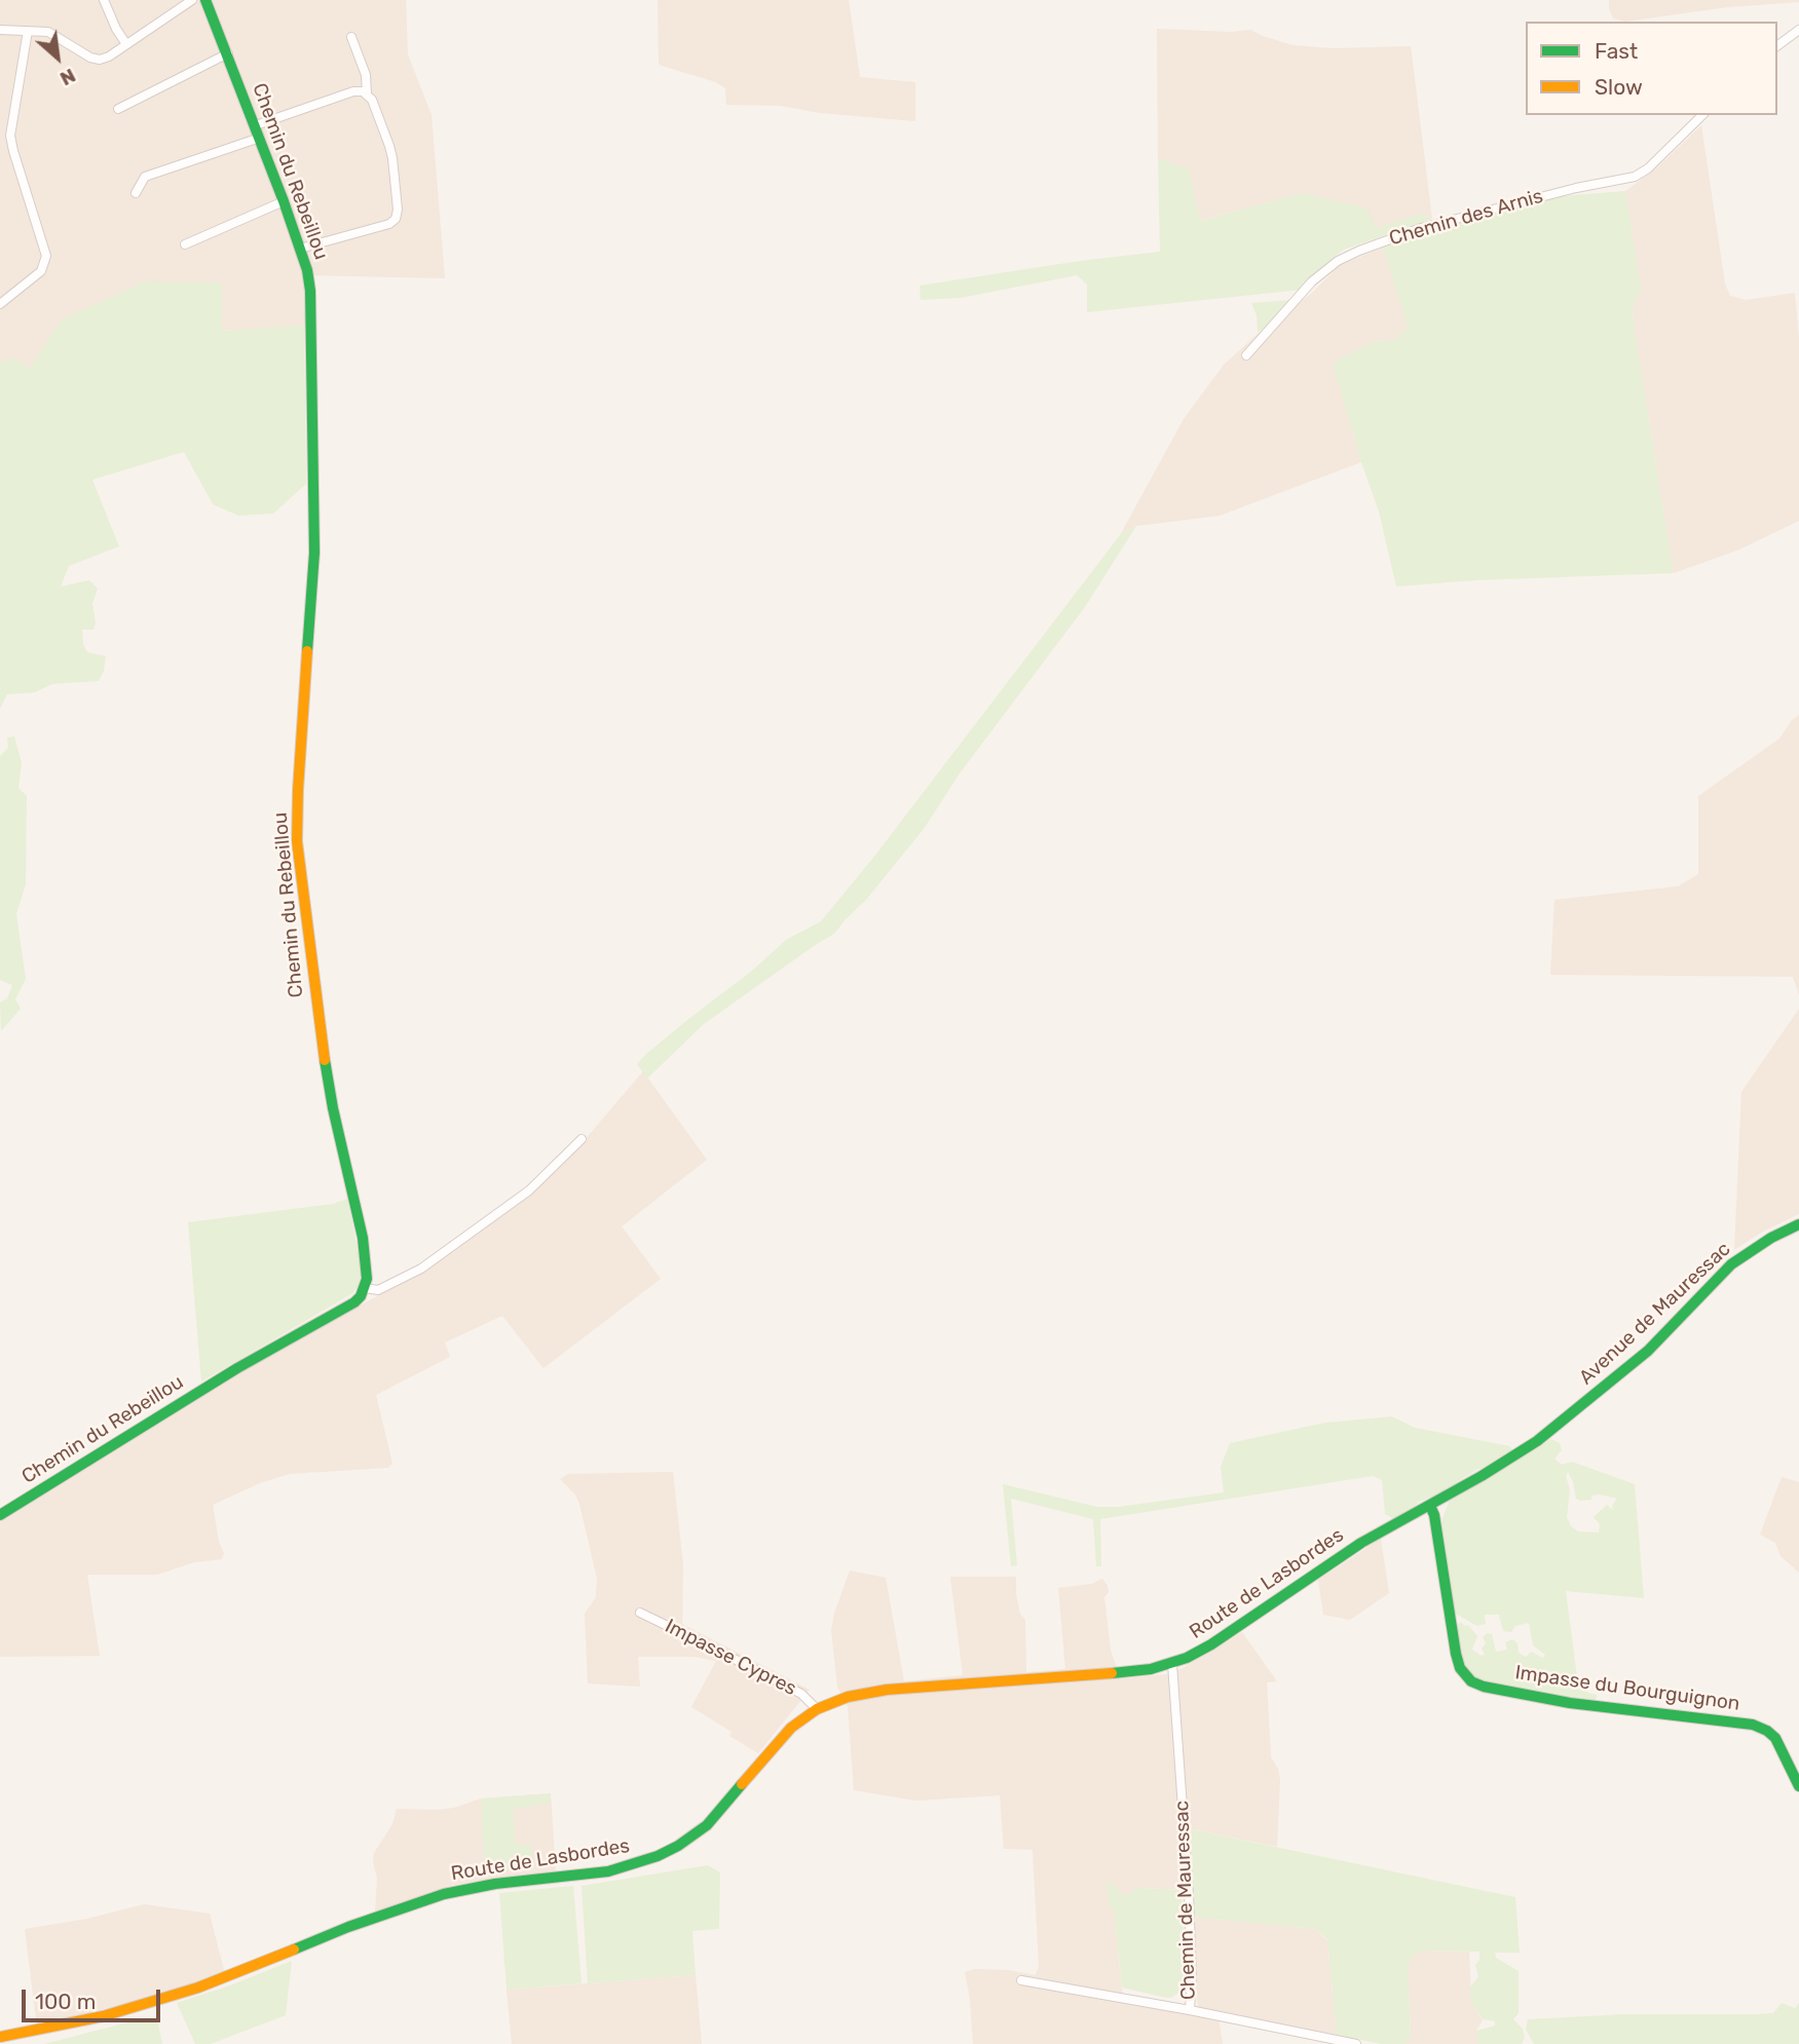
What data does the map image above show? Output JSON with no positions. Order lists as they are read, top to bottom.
{
  "streets": {
    "street": [
      "Chemin du Rebeillou",
      "Chemin des Arnis",
      "Avenue de Mauressac",
      "Route de Lasbordes",
      "Impasse Cypres",
      "Impasse du Bourguignon",
      "Chemin de Mauressac"
    ]
  },
  "crossings": [
    ["Avenue de Mauressac", "Route de Lasbordes"],
    ["Avenue de Mauressac", "Impasse du Bourguignon"],
    ["Route de Lasbordes", "Impasse Cypres"],
    ["Route de Lasbordes", "Impasse du Bourguignon"],
    ["Route de Lasbordes", "Chemin de Mauressac"]
  ],
  "legend": ["Fast", "Slow"],
  "scale_bar": "100 m",
  "north": "bottom right"
}
